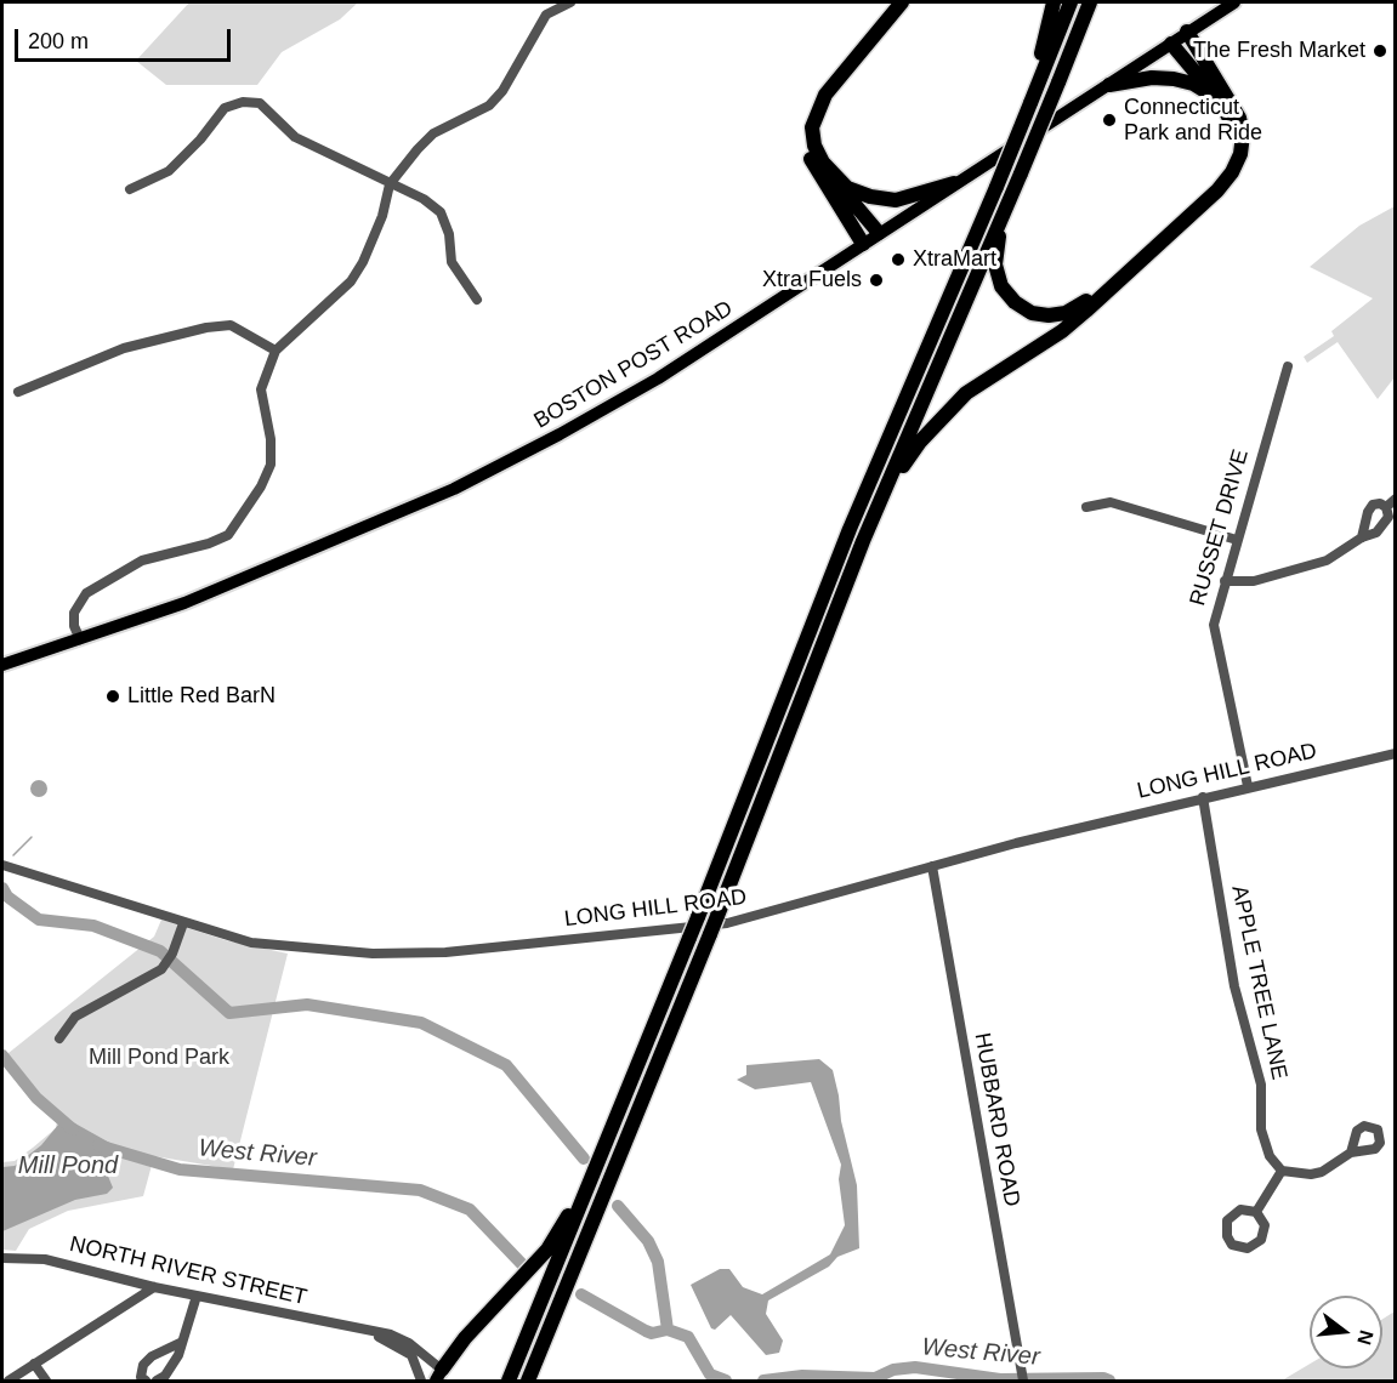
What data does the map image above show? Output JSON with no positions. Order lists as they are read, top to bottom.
{
  "streets": {
    "main road": ["BOSTON POST ROAD"],
    "street": [
      "RUSSET DRIVE",
      "LONG HILL ROAD",
      "APPLE TREE LANE",
      "HUBBARD ROAD",
      "NORTH RIVER STREET"
    ]
  },
  "crossings": [
    ["RUSSET DRIVE", "LONG HILL ROAD"],
    ["LONG HILL ROAD", "APPLE TREE LANE"],
    ["LONG HILL ROAD", "HUBBARD ROAD"]
  ],
  "water": ["West River", "Mill Pond"],
  "parks": ["Mill Pond Park"],
  "places": [
    "The Fresh Market",
    "Connecticut Park and Ride",
    "XtraMart",
    "Xtra Fuels",
    "Little Red BarN"
  ],
  "scale_bar": "200 m",
  "north": "right"
}
